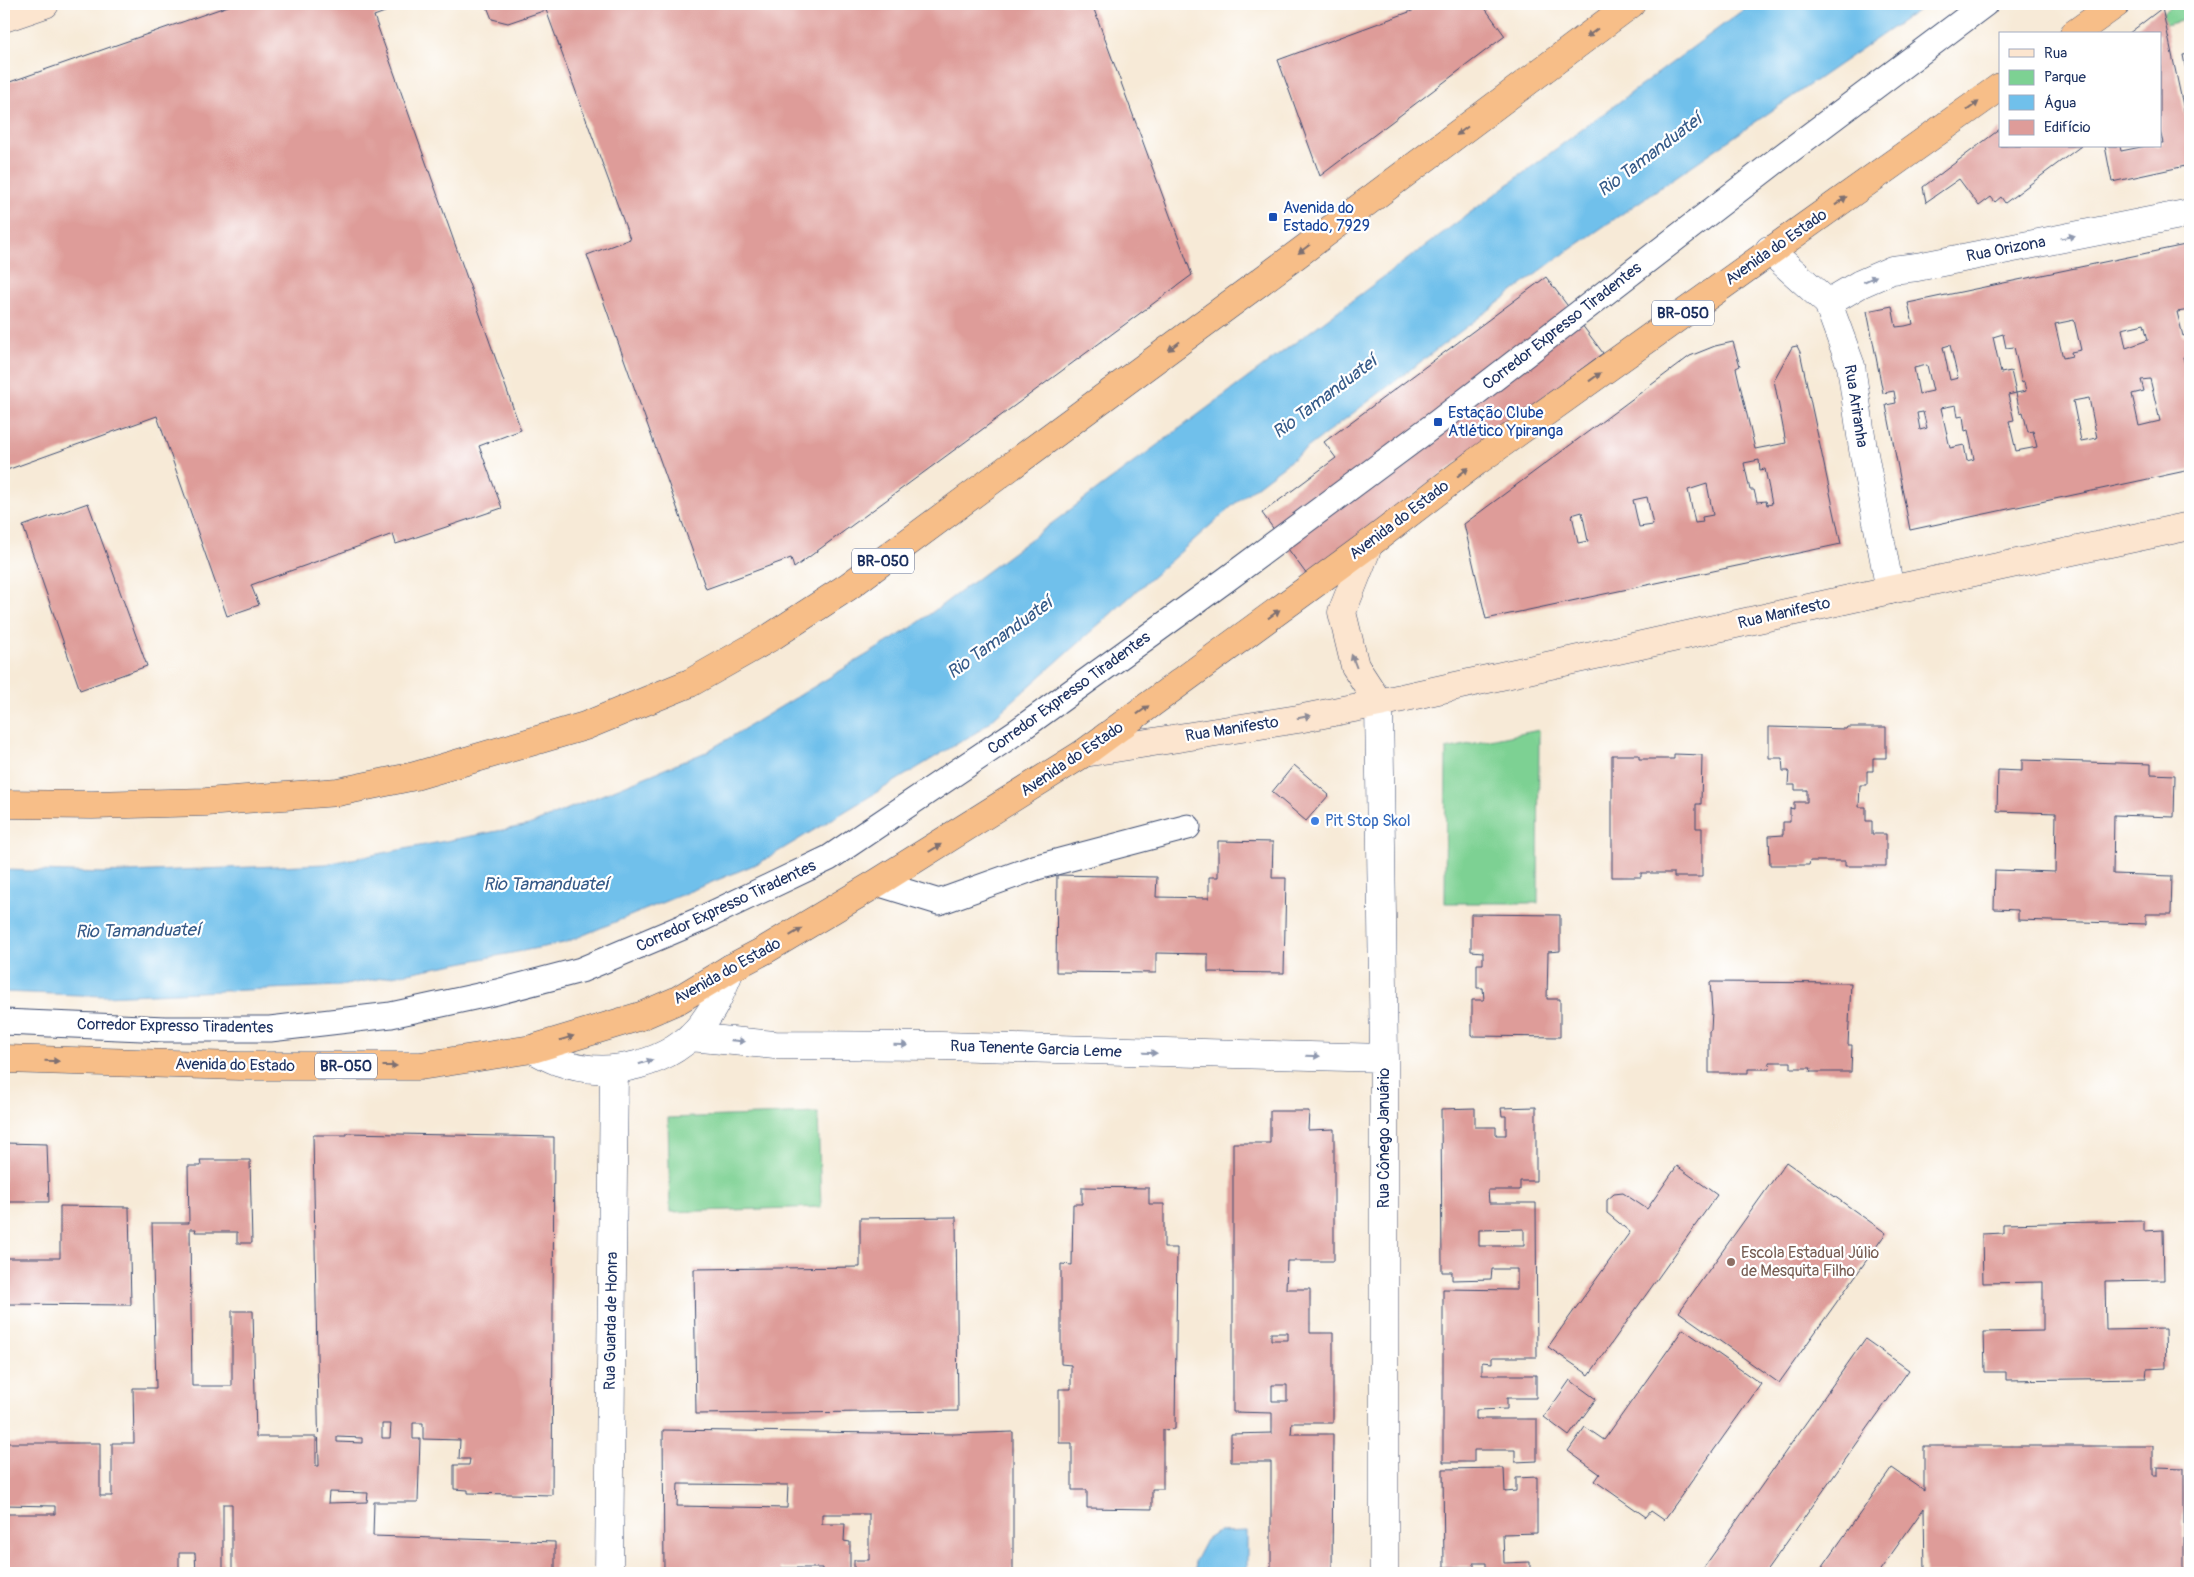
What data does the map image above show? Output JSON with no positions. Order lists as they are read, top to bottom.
{
  "streets": {
    "highway": ["Avenida do Estado", "BR-050"],
    "main road": ["Rua Manifesto"],
    "street": [
      "Rua Orizona",
      "Rua Ariranha",
      "Rua Tenente Garcia Leme",
      "Rua Cônego Januário",
      "Rua Guarda de Honra"
    ],
    "lane": ["Corredor Expresso Tiradentes"]
  },
  "crossings": [
    ["Avenida do Estado", "Rua Ariranha"],
    ["Avenida do Estado", "Rua Manifesto"],
    ["Rua Orizona", "Rua Ariranha"],
    ["Rua Ariranha", "Rua Manifesto"],
    ["Rua Manifesto", "Rua Cônego Januário"],
    ["Rua Tenente Garcia Leme", "Rua Cônego Januário"]
  ],
  "one_way": ["Avenida do Estado", "Rua Orizona", "Rua Tenente Garcia Leme"],
  "water": ["Rio Tamanduateí"],
  "places": {
    "transit": ["Avenida do Estado, 7929", "Estação Clube Atlético Ypiranga"],
    "other": ["Pit Stop Skol", "Escola Estadual Júlio de Mesquita Filho"]
  },
  "legend": [
    "Rua",
    "Parque",
    "Água",
    "Edifício"
  ]
}
